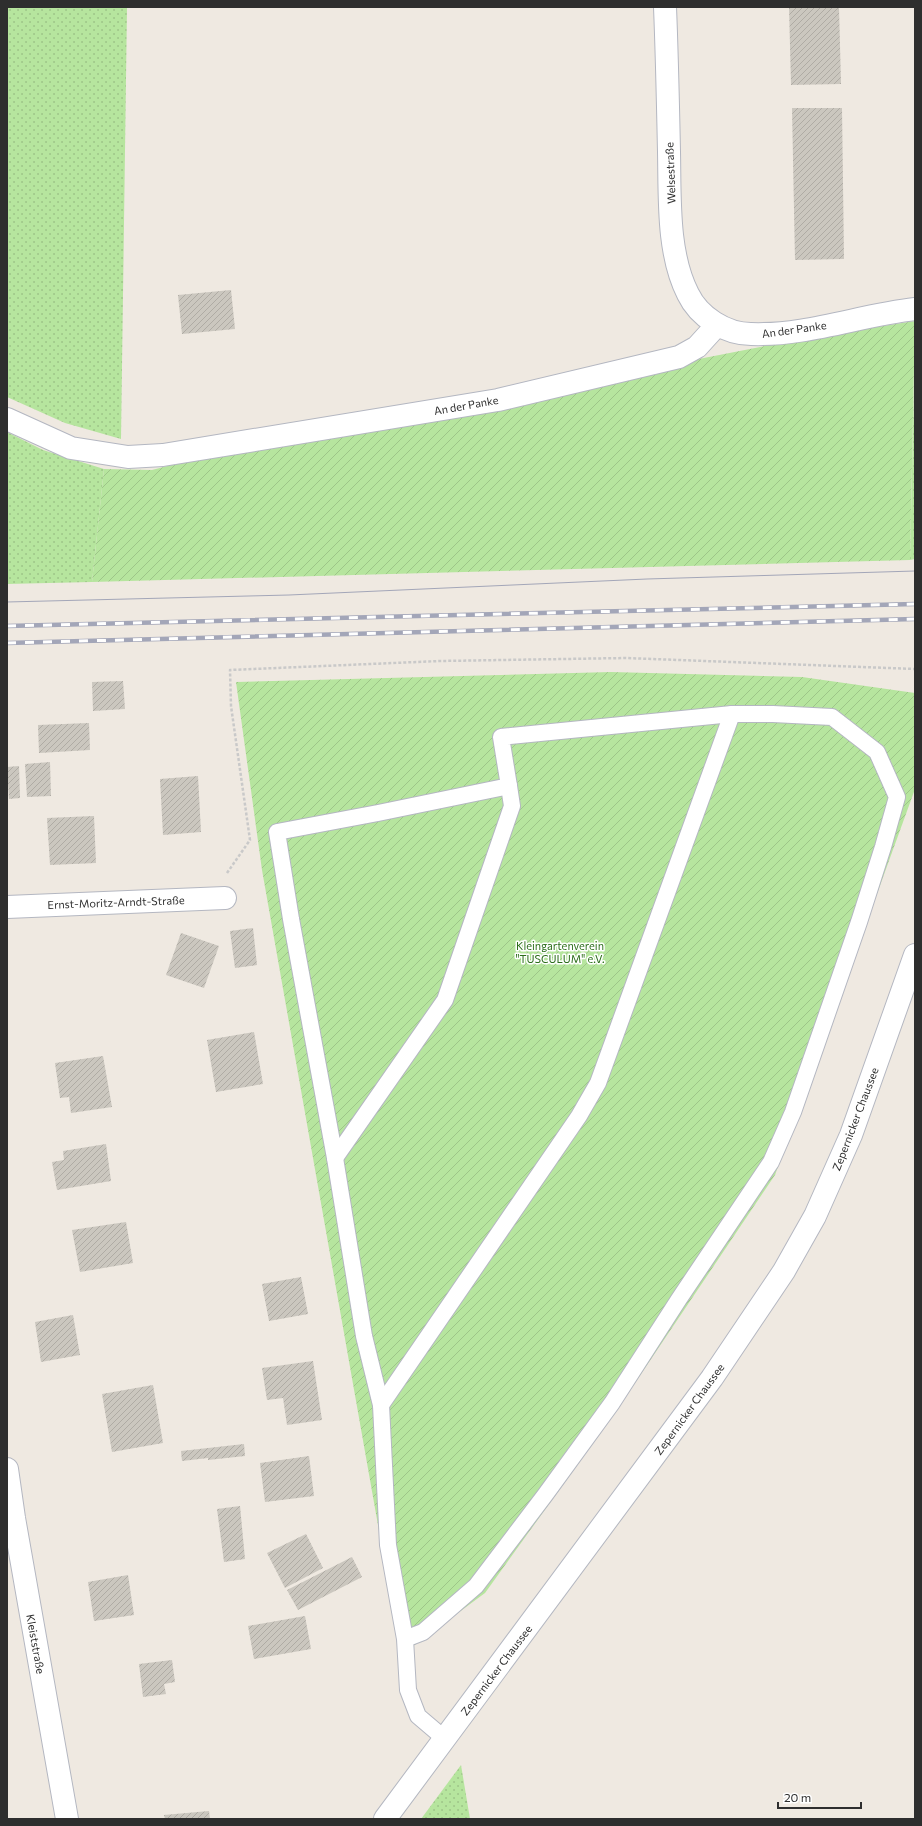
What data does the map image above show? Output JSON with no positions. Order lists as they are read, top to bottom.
{
  "streets": {
    "street": [
      "Welsestraße",
      "An der Panke",
      "Ernst-Moritz-Arndt-Straße",
      "Zepernicker Chaussee",
      "Kleiststraße"
    ]
  },
  "crossings": [
    ["Welsestraße", "An der Panke"]
  ],
  "parks": ["Kleingartenverein \"TUSCULUM\" e.V."],
  "scale_bar": "20 m"
}
